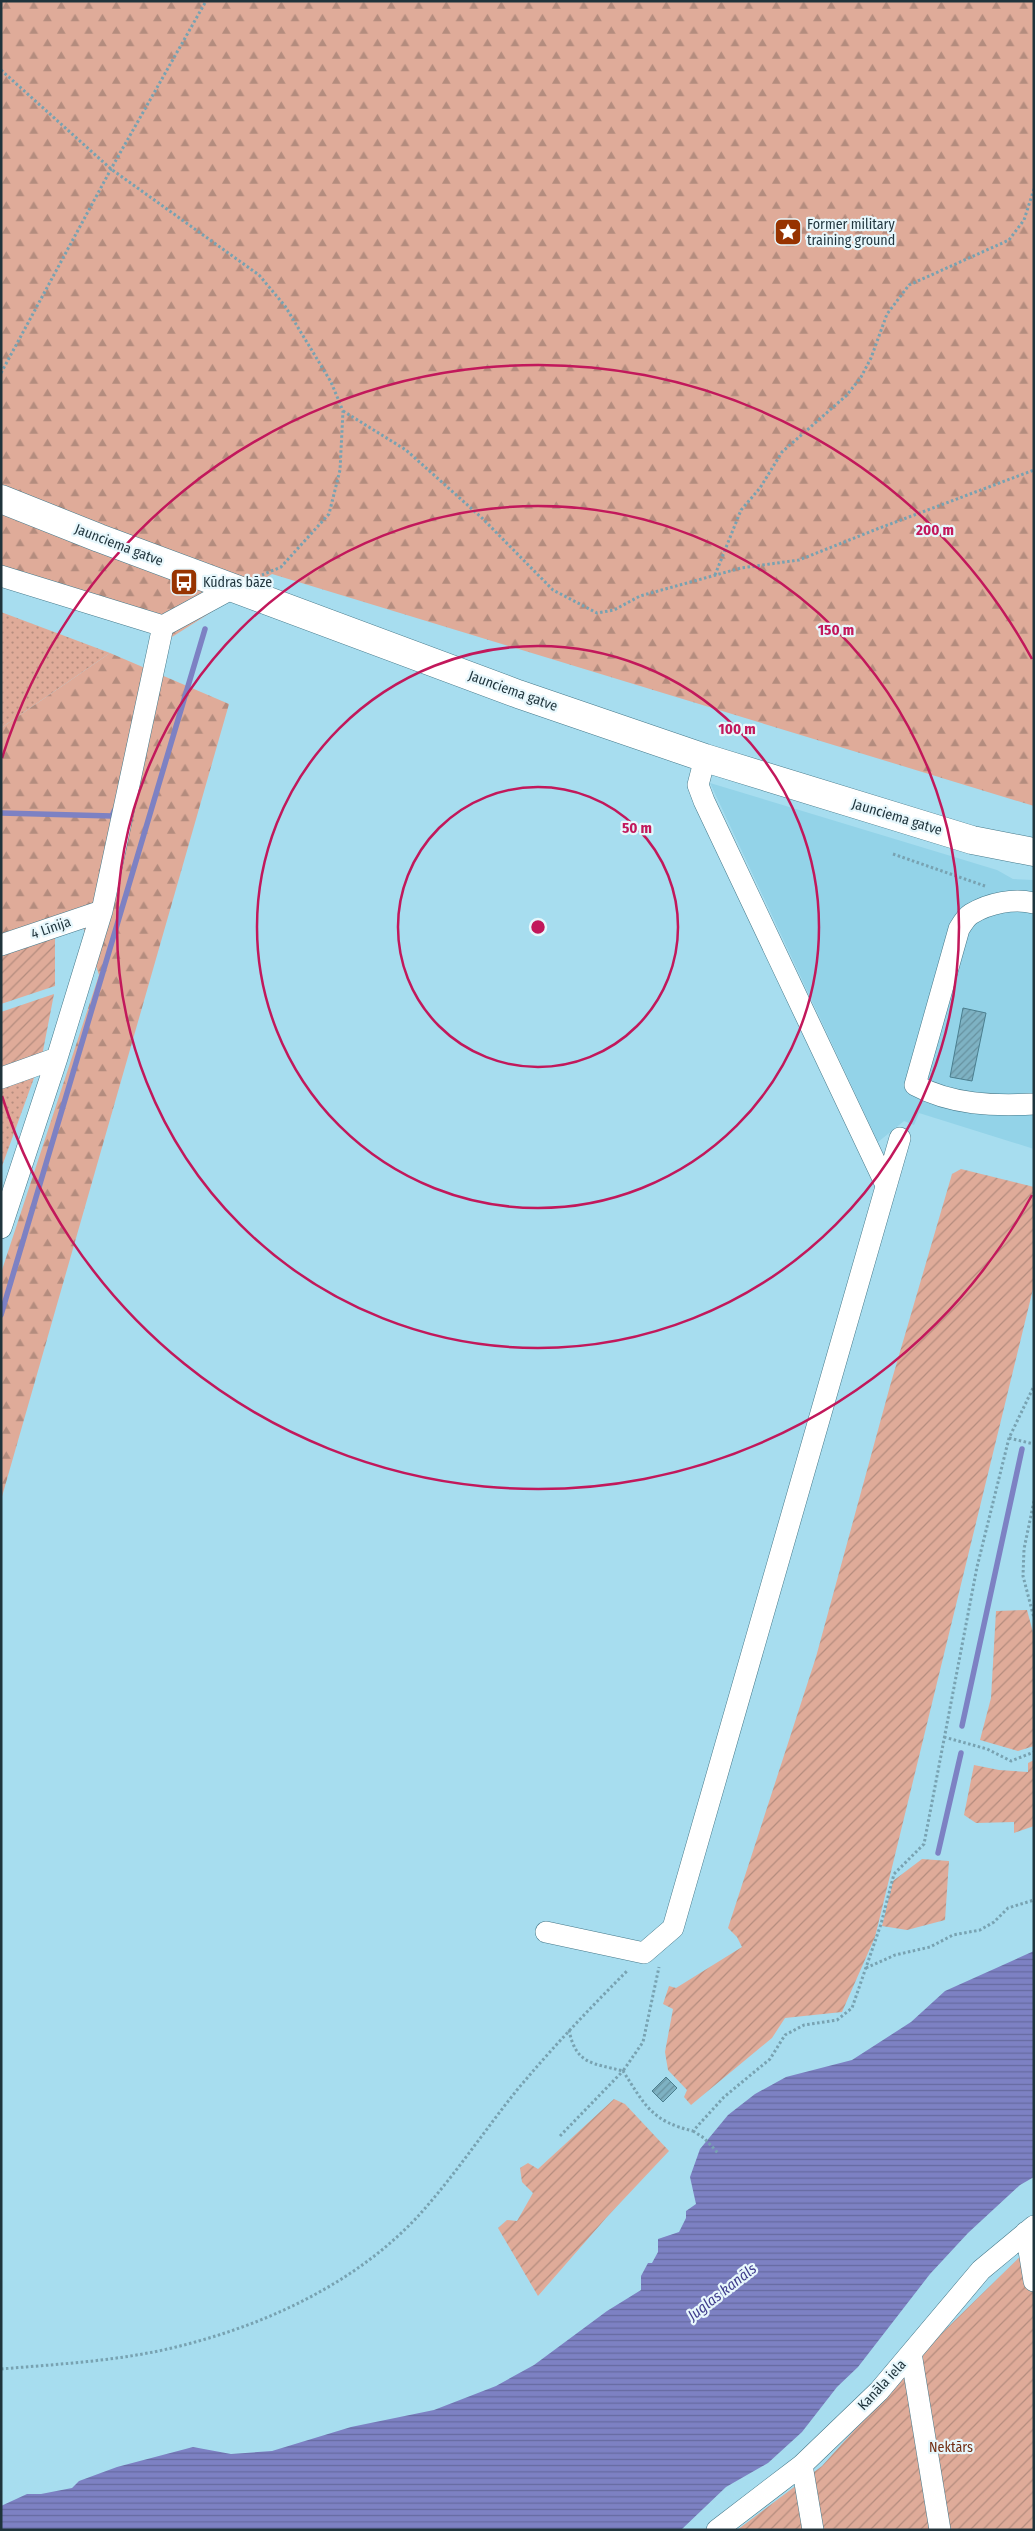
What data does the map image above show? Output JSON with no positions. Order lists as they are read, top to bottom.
{
  "streets": {
    "main road": ["Jaunciema gatve"],
    "street": ["4 Līnija", "Kanāla iela"]
  },
  "water": ["Juglas kanāls"],
  "parks": ["Nektārs"],
  "places": {
    "place": ["Former military training ground"],
    "bus stop": ["Kūdras bāze"]
  },
  "rings": [
    "200 m",
    "150 m",
    "100 m",
    "50 m"
  ]
}
